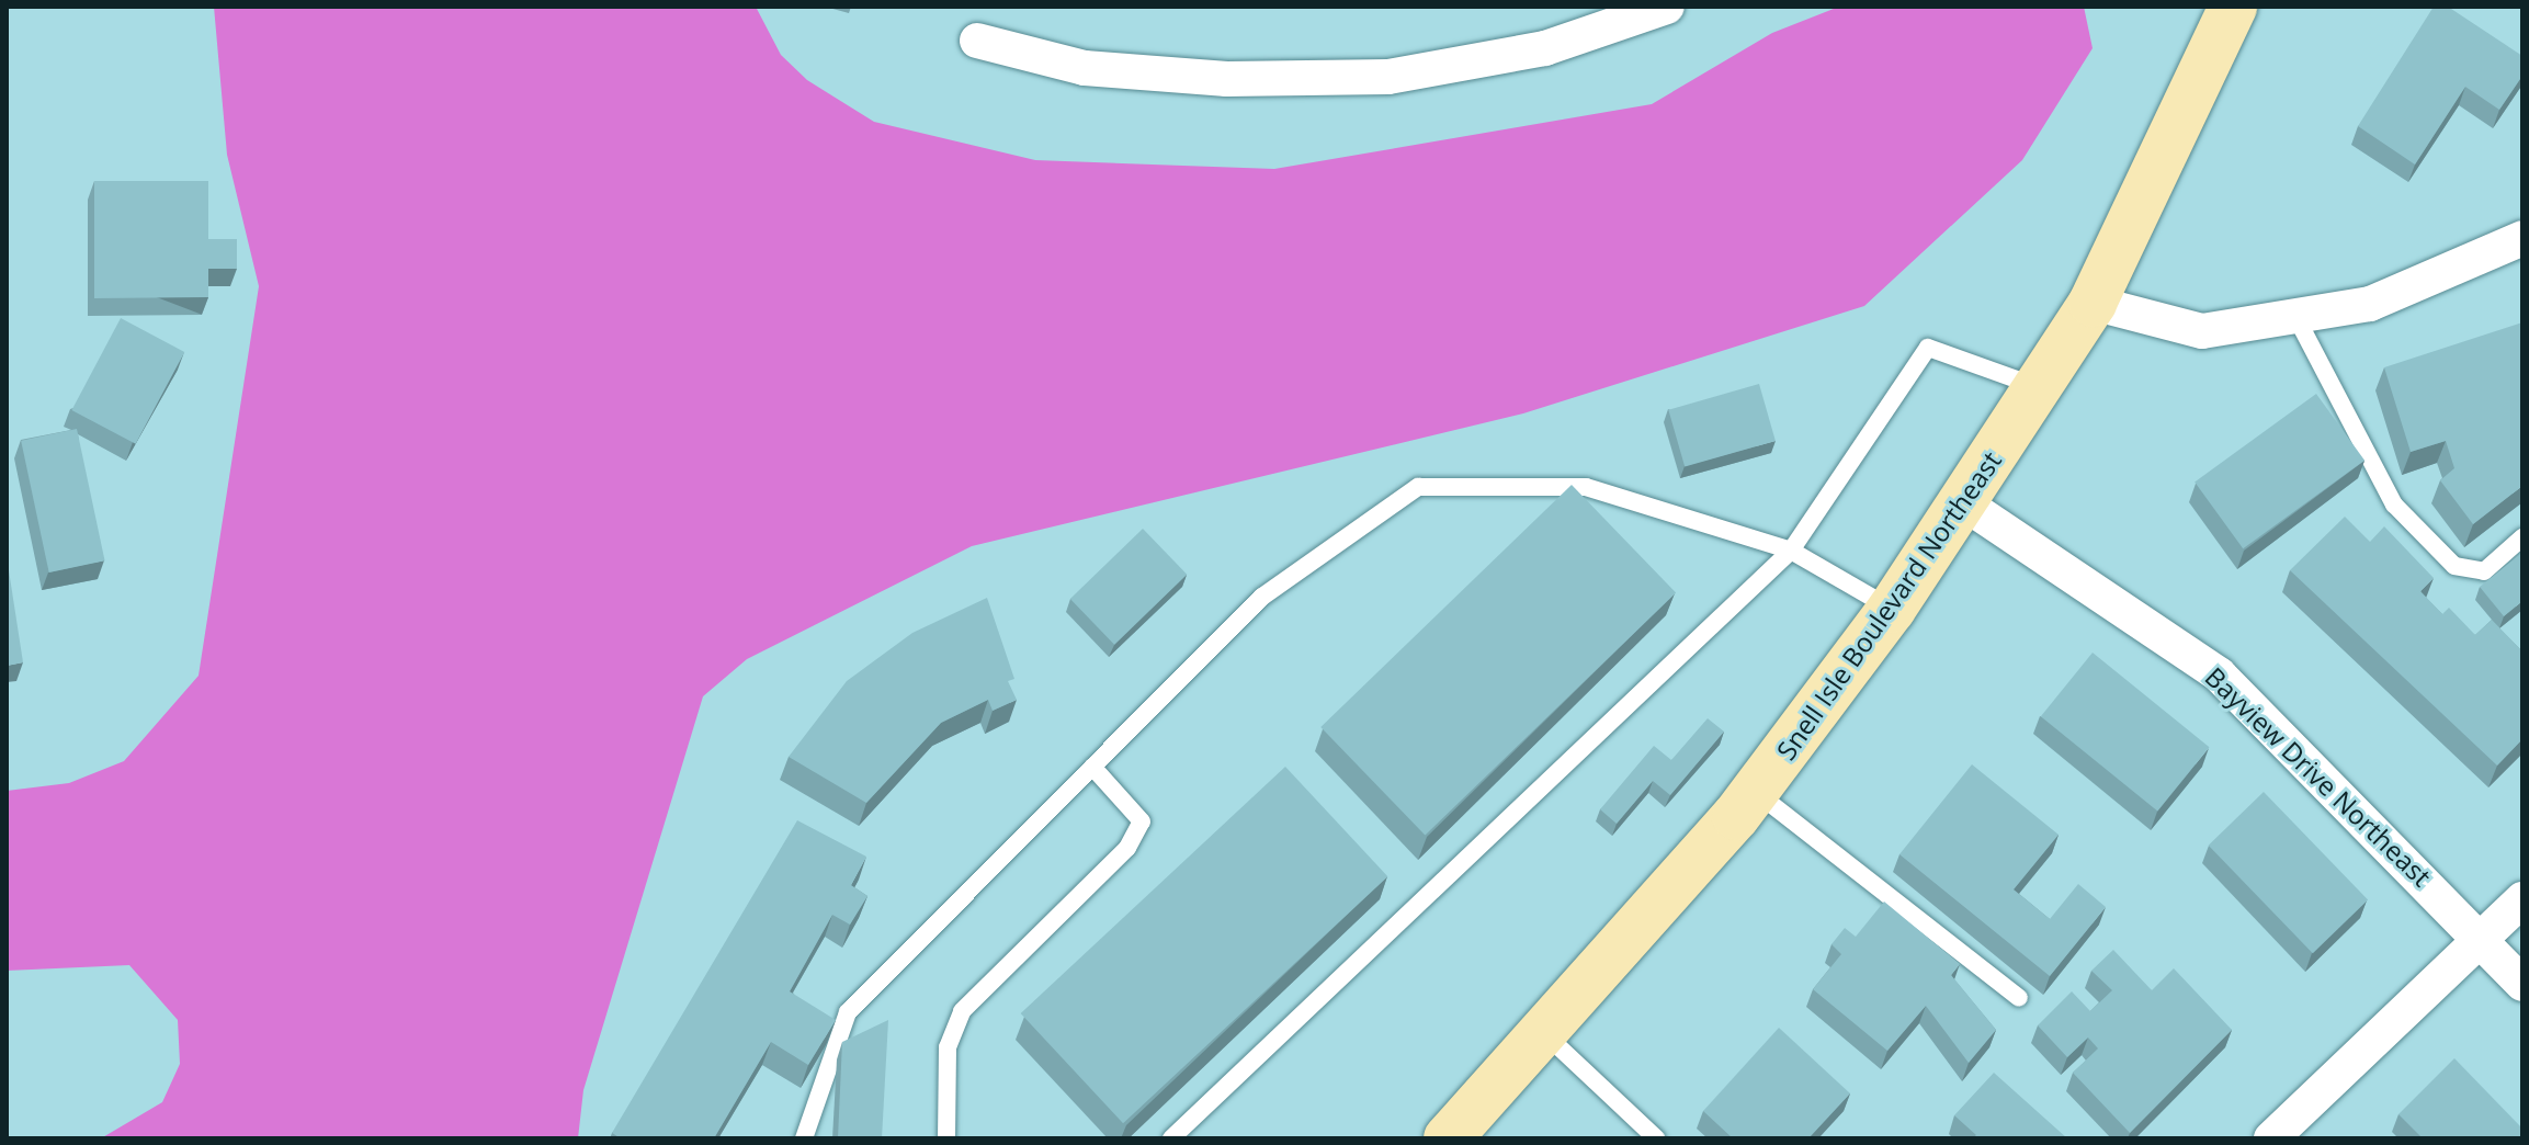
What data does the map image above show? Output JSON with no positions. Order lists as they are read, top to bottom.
{
  "streets": {
    "street": ["Snell Isle Boulevard Northeast", "Bayview Drive Northeast"]
  },
  "crossings": [
    ["Snell Isle Boulevard Northeast", "Bayview Drive Northeast"]
  ]
}
